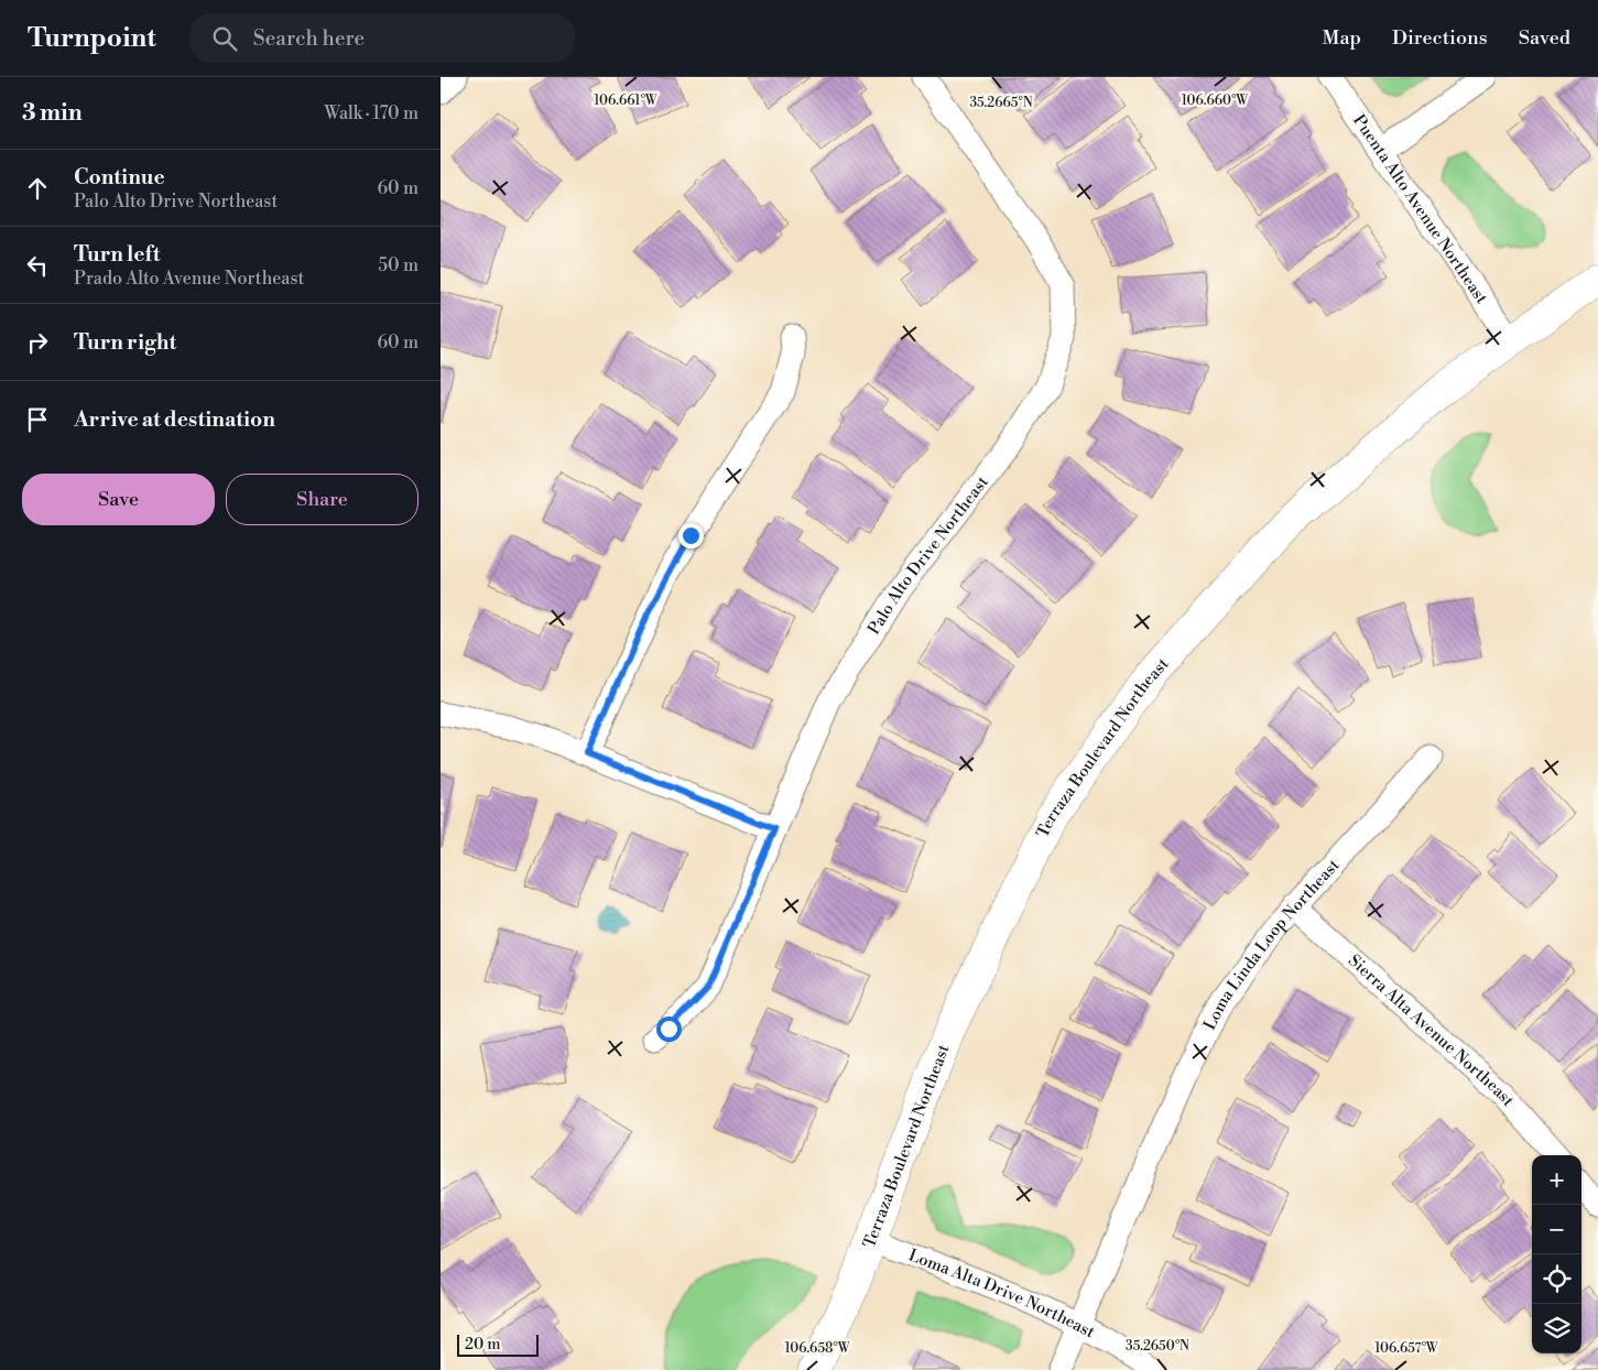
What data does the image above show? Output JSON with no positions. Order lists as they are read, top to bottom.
{
  "streets": {
    "street": [
      "Puenta Alto Avenue Northeast",
      "Palo Alto Drive Northeast",
      "Terraza Boulevard Northeast",
      "Loma Linda Loop Northeast",
      "Sierra Alta Avenue Northeast",
      "Loma Alta Drive Northeast"
    ]
  },
  "crossings": [
    ["Puenta Alto Avenue Northeast", "Terraza Boulevard Northeast"],
    ["Terraza Boulevard Northeast", "Loma Alta Drive Northeast"],
    ["Loma Linda Loop Northeast", "Sierra Alta Avenue Northeast"],
    ["Loma Linda Loop Northeast", "Loma Alta Drive Northeast"]
  ],
  "scale_bar": "20 m",
  "page": {
    "header": "Turnpoint",
    "search": "Search here",
    "nav": ["Map", "Directions", "Saved"],
    "heading": ["3 min", "Walk · 170 m"],
    "list": [
      ["Continue", "Palo Alto Drive Northeast", "60 m"],
      ["Turn left", "Prado Alto Avenue Northeast", "50 m"],
      ["Turn right", "60 m"],
      "Arrive at destination"
    ],
    "buttons": ["Save", "Share"],
    "map_buttons": ["+", "−"],
    "scale": "20 m"
  },
  "coordinates": [
    "106.661°W",
    "106.660°W",
    "35.2665°N",
    "35.2650°N",
    "106.658°W",
    "106.657°W"
  ]
}
